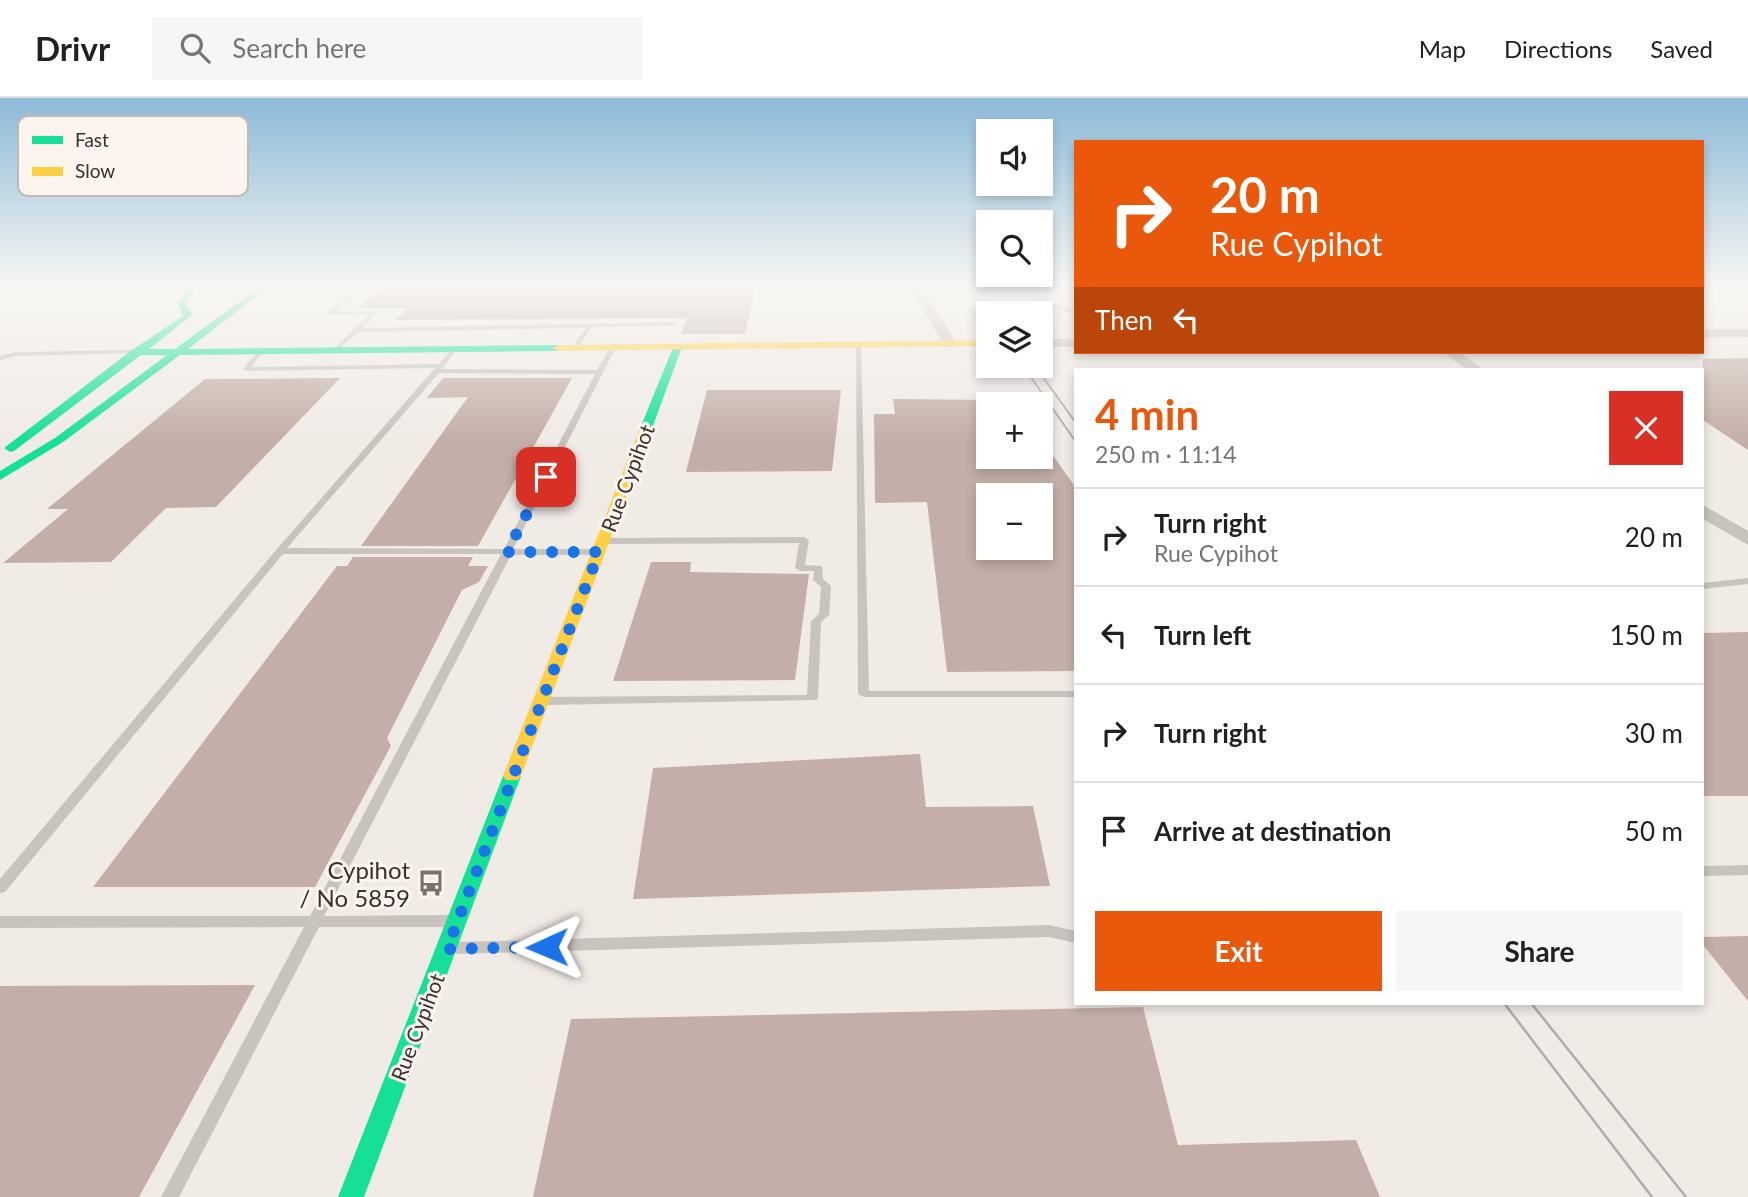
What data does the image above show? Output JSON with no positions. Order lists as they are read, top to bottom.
{
  "streets": {
    "street": ["Rue Cypihot"]
  },
  "places": {
    "bus stop": ["Cypihot / No 5859"]
  },
  "legend": ["Fast", "Slow"],
  "page": {
    "header": "Drivr",
    "search": "Search here",
    "nav": ["Map", "Directions", "Saved"],
    "map_buttons": ["+", "−"],
    "turn": ["20 m", "Rue Cypihot"],
    "then": "Then",
    "heading": ["4 min", "250 m · 11:14"],
    "list": [
      {
        "name": "Turn right",
        "note": "Rue Cypihot",
        "value": "20 m"
      },
      {
        "name": "Turn left",
        "value": "150 m"
      },
      {
        "name": "Turn right",
        "value": "30 m"
      },
      {
        "name": "Arrive at destination",
        "value": "50 m"
      }
    ],
    "buttons": ["Exit", "Share"]
  }
}
